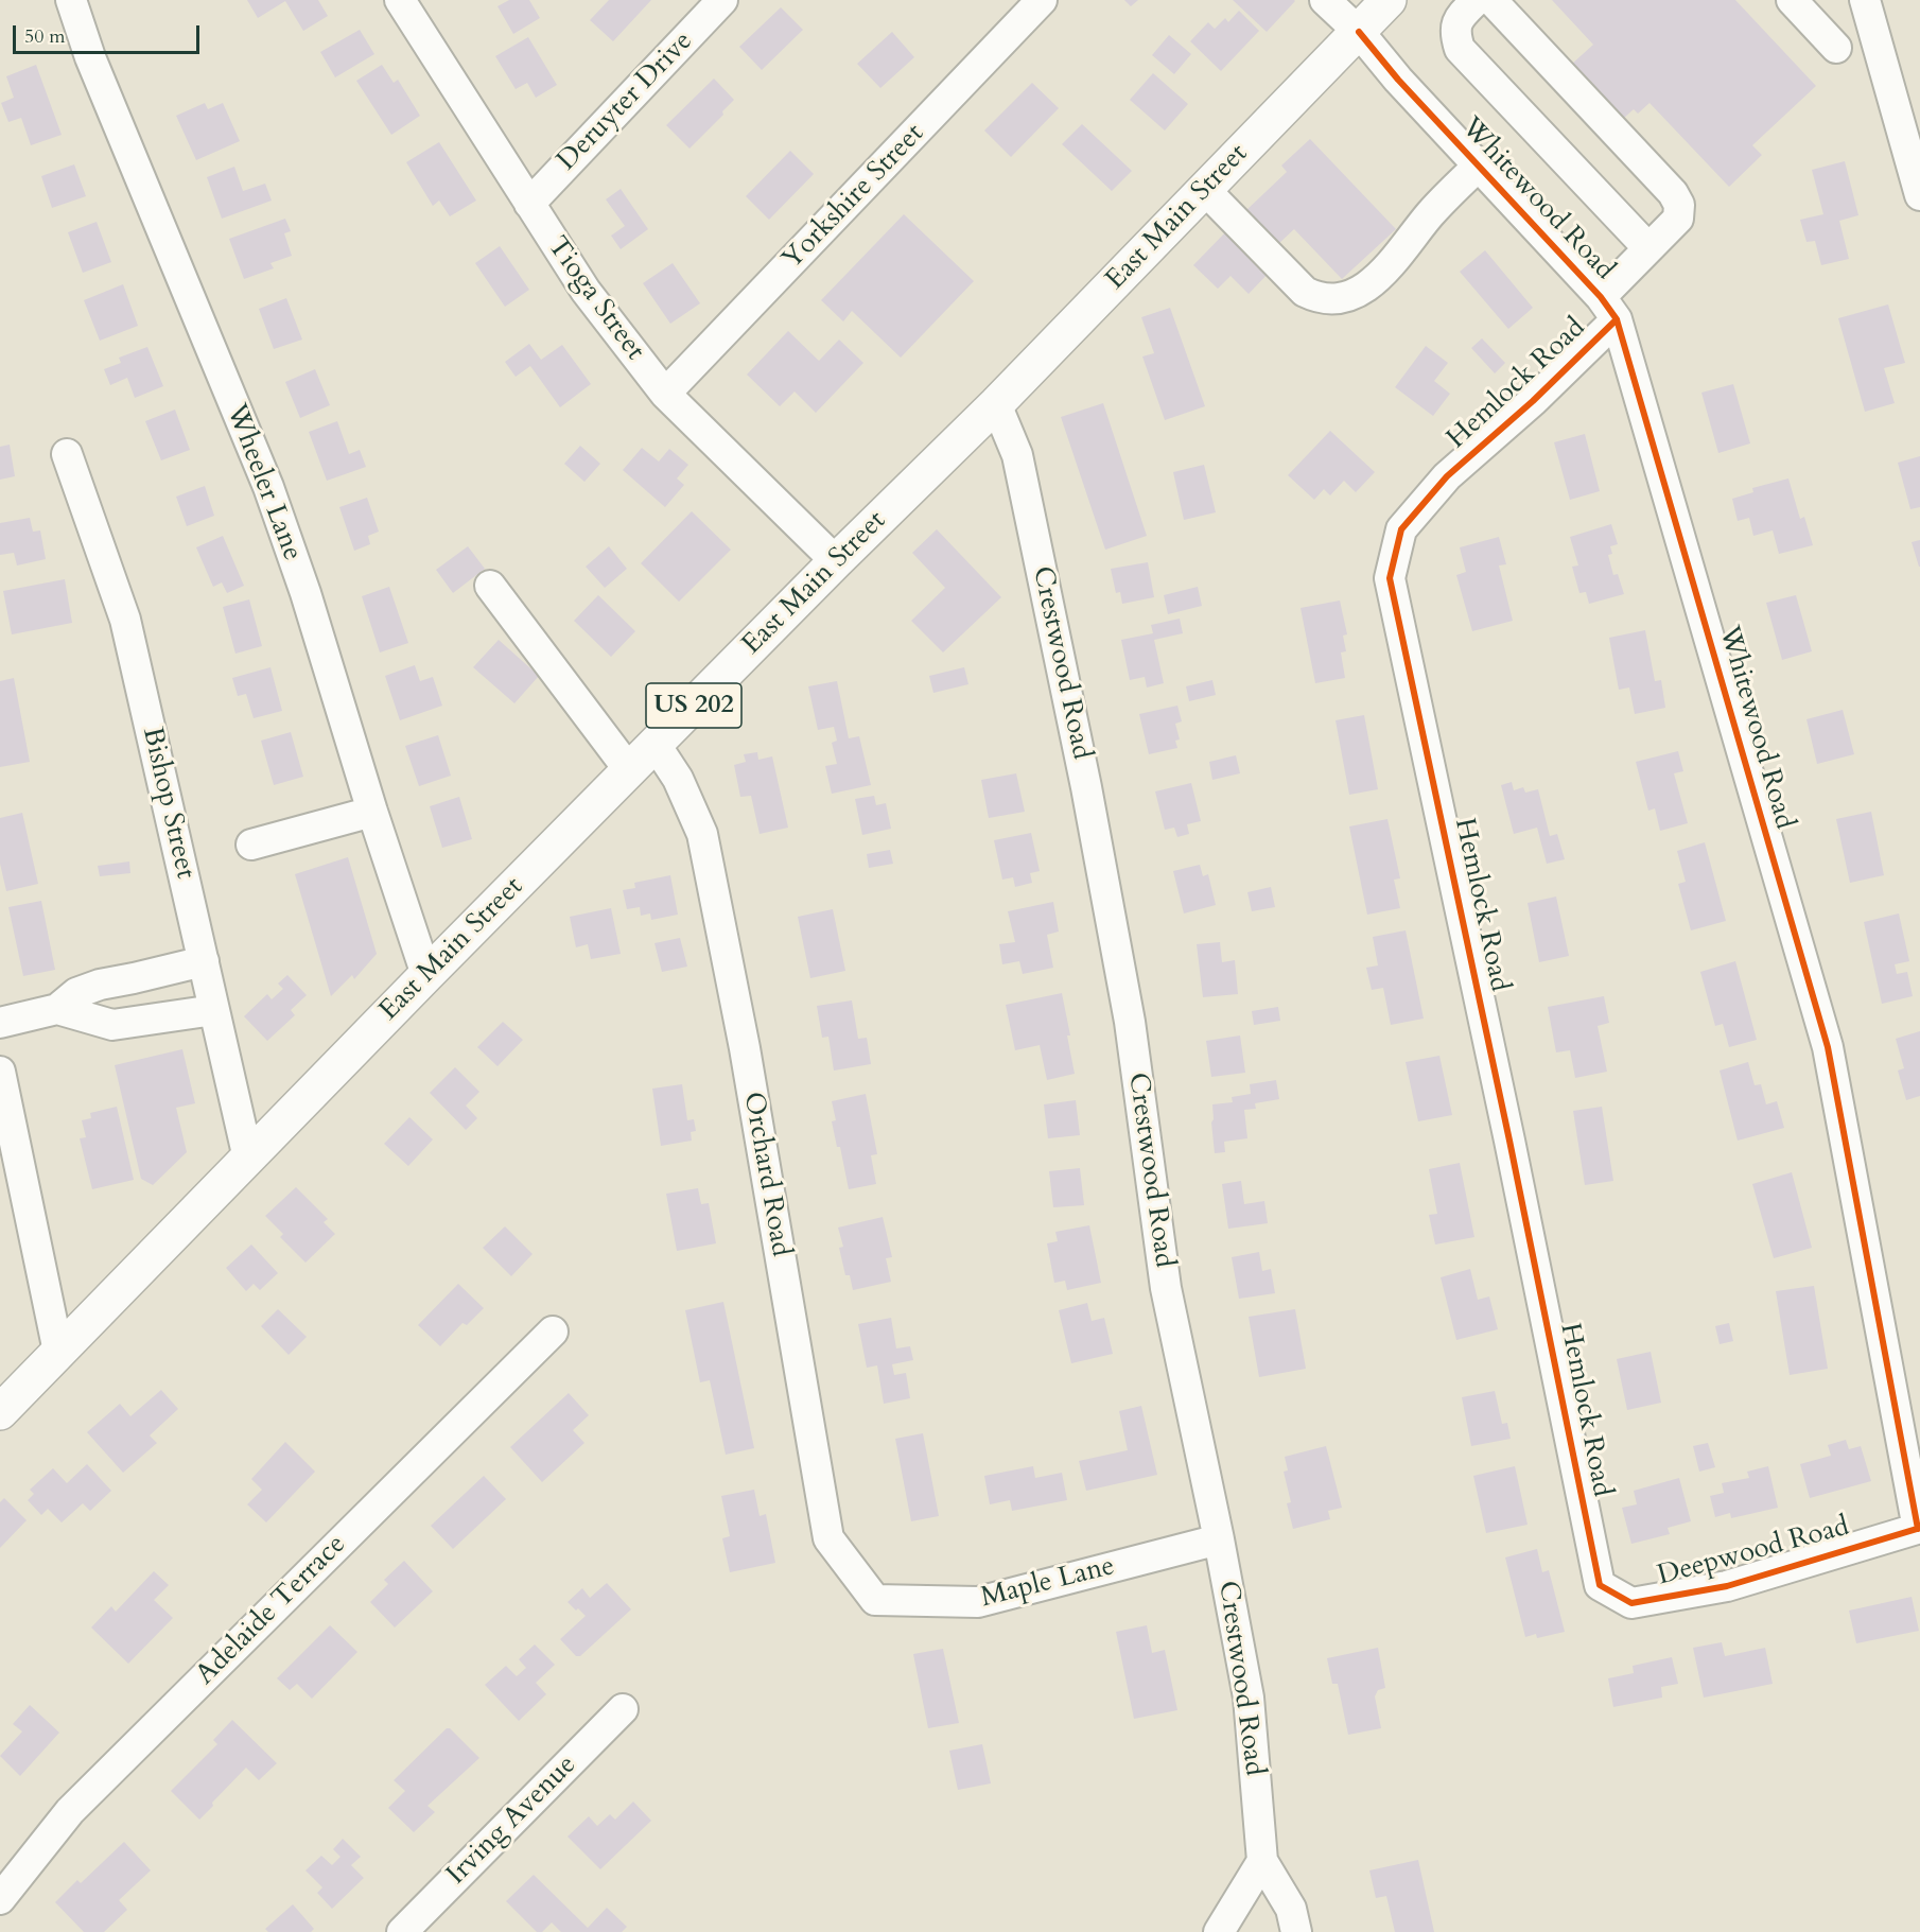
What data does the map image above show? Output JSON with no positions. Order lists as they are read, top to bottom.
{
  "streets": {
    "highway": ["East Main Street", "US 202"],
    "street": [
      "Deruyter Drive",
      "Yorkshire Street",
      "Whitewood Road",
      "Tioga Street",
      "Hemlock Road",
      "Wheeler Lane",
      "Crestwood Road",
      "Bishop Street",
      "Orchard Road",
      "Deepwood Road",
      "Maple Lane",
      "Adelaide Terrace",
      "Irving Avenue"
    ]
  },
  "crossings": [
    ["Deruyter Drive", "Tioga Street"],
    ["Yorkshire Street", "Tioga Street"],
    ["Whitewood Road", "East Main Street"],
    ["Whitewood Road", "Hemlock Road"],
    ["Whitewood Road", "Deepwood Road"],
    ["East Main Street", "Tioga Street"],
    ["East Main Street", "Wheeler Lane"],
    ["East Main Street", "Crestwood Road"],
    ["East Main Street", "Bishop Street"],
    ["East Main Street", "Orchard Road"],
    ["Hemlock Road", "Deepwood Road"],
    ["Crestwood Road", "Maple Lane"],
    ["Orchard Road", "Maple Lane"]
  ],
  "scale_bar": "50 m"
}
